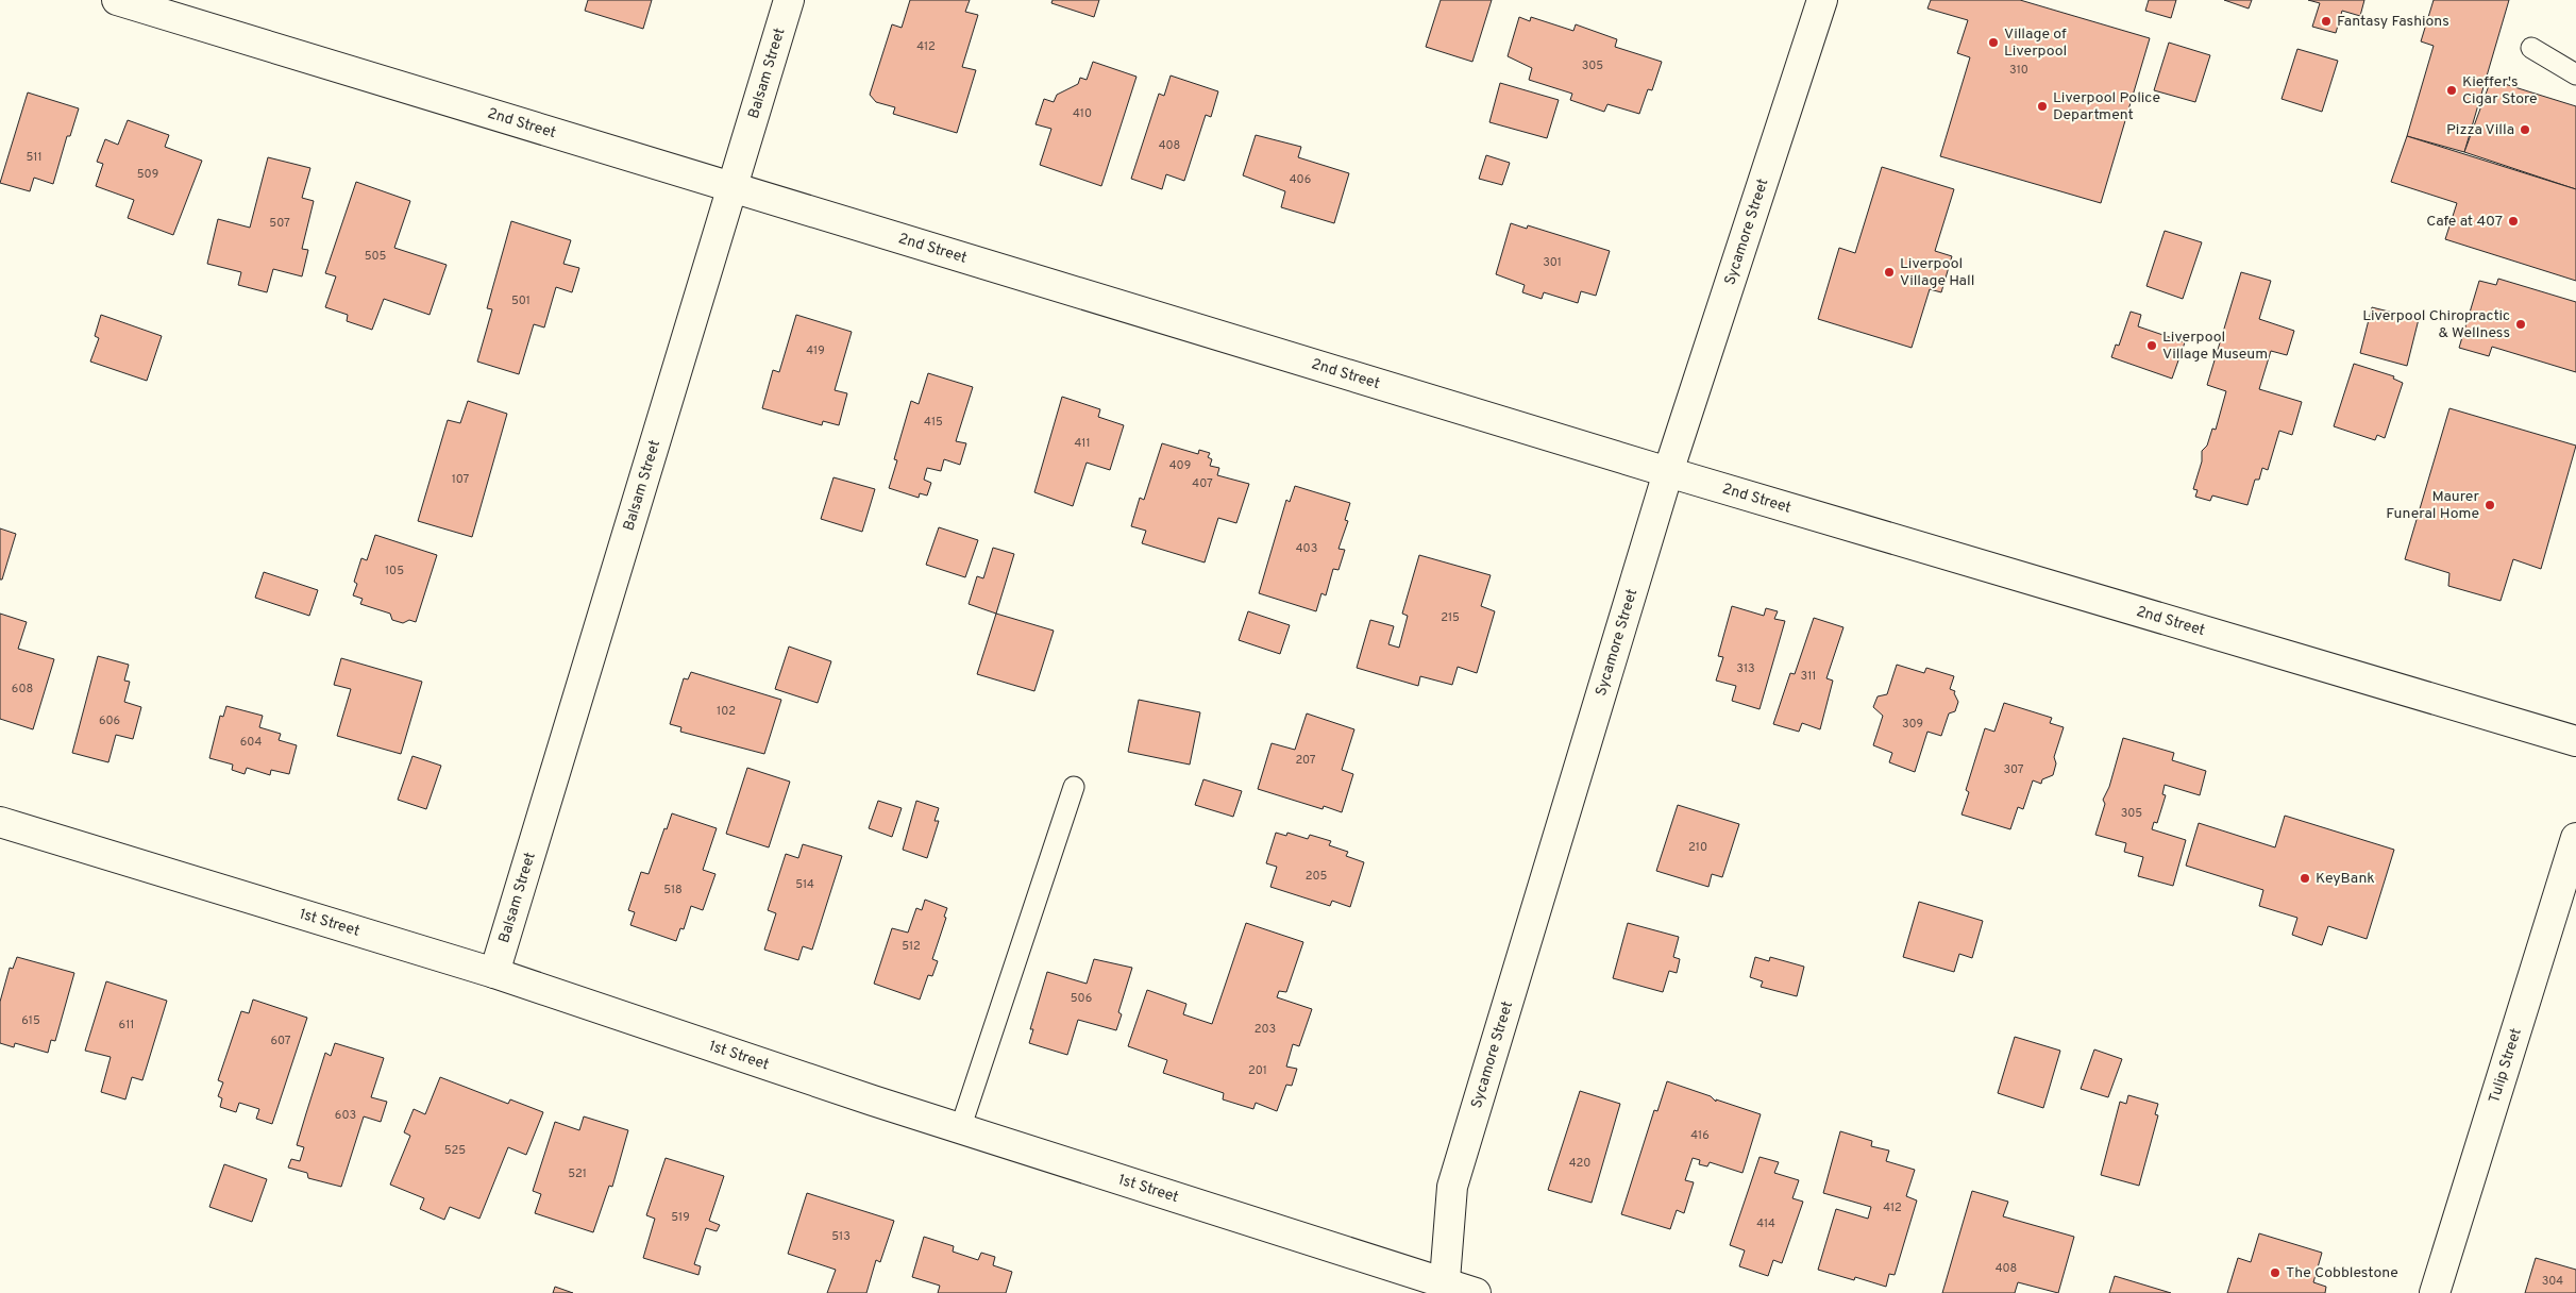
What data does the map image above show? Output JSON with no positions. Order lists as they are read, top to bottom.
{
  "streets": {
    "street": [
      "Balsam Street",
      "2nd Street",
      "Sycamore Street",
      "1st Street",
      "Tulip Street"
    ]
  },
  "crossings": [
    ["Balsam Street", "2nd Street"],
    ["Balsam Street", "1st Street"],
    ["2nd Street", "Sycamore Street"],
    ["Sycamore Street", "1st Street"]
  ],
  "places": [
    "Fantasy Fashions",
    "Village of Liverpool",
    "Kieffer's Cigar Store",
    "Liverpool Police Department",
    "Pizza Villa",
    "Cafe at 407",
    "Liverpool Village Hall",
    "Liverpool Chiropractic & Wellness",
    "Liverpool Village Museum",
    "Maurer Funeral Home",
    "KeyBank",
    "The Cobblestone"
  ],
  "house_numbers": [
    "412",
    "305",
    "310",
    "410",
    "408",
    "511",
    "509",
    "406",
    "507",
    "505",
    "301",
    "501",
    "419",
    "415",
    "411",
    "409",
    "107",
    "407",
    "403",
    "105",
    "215",
    "313",
    "311",
    "608",
    "102",
    "606",
    "309",
    "604",
    "207",
    "307",
    "305",
    "210",
    "205",
    "514",
    "518",
    "512",
    "506",
    "615",
    "611",
    "203",
    "607",
    "201",
    "603",
    "416",
    "525",
    "420",
    "521",
    "412",
    "519",
    "414",
    "513",
    "408",
    "304"
  ]
}
